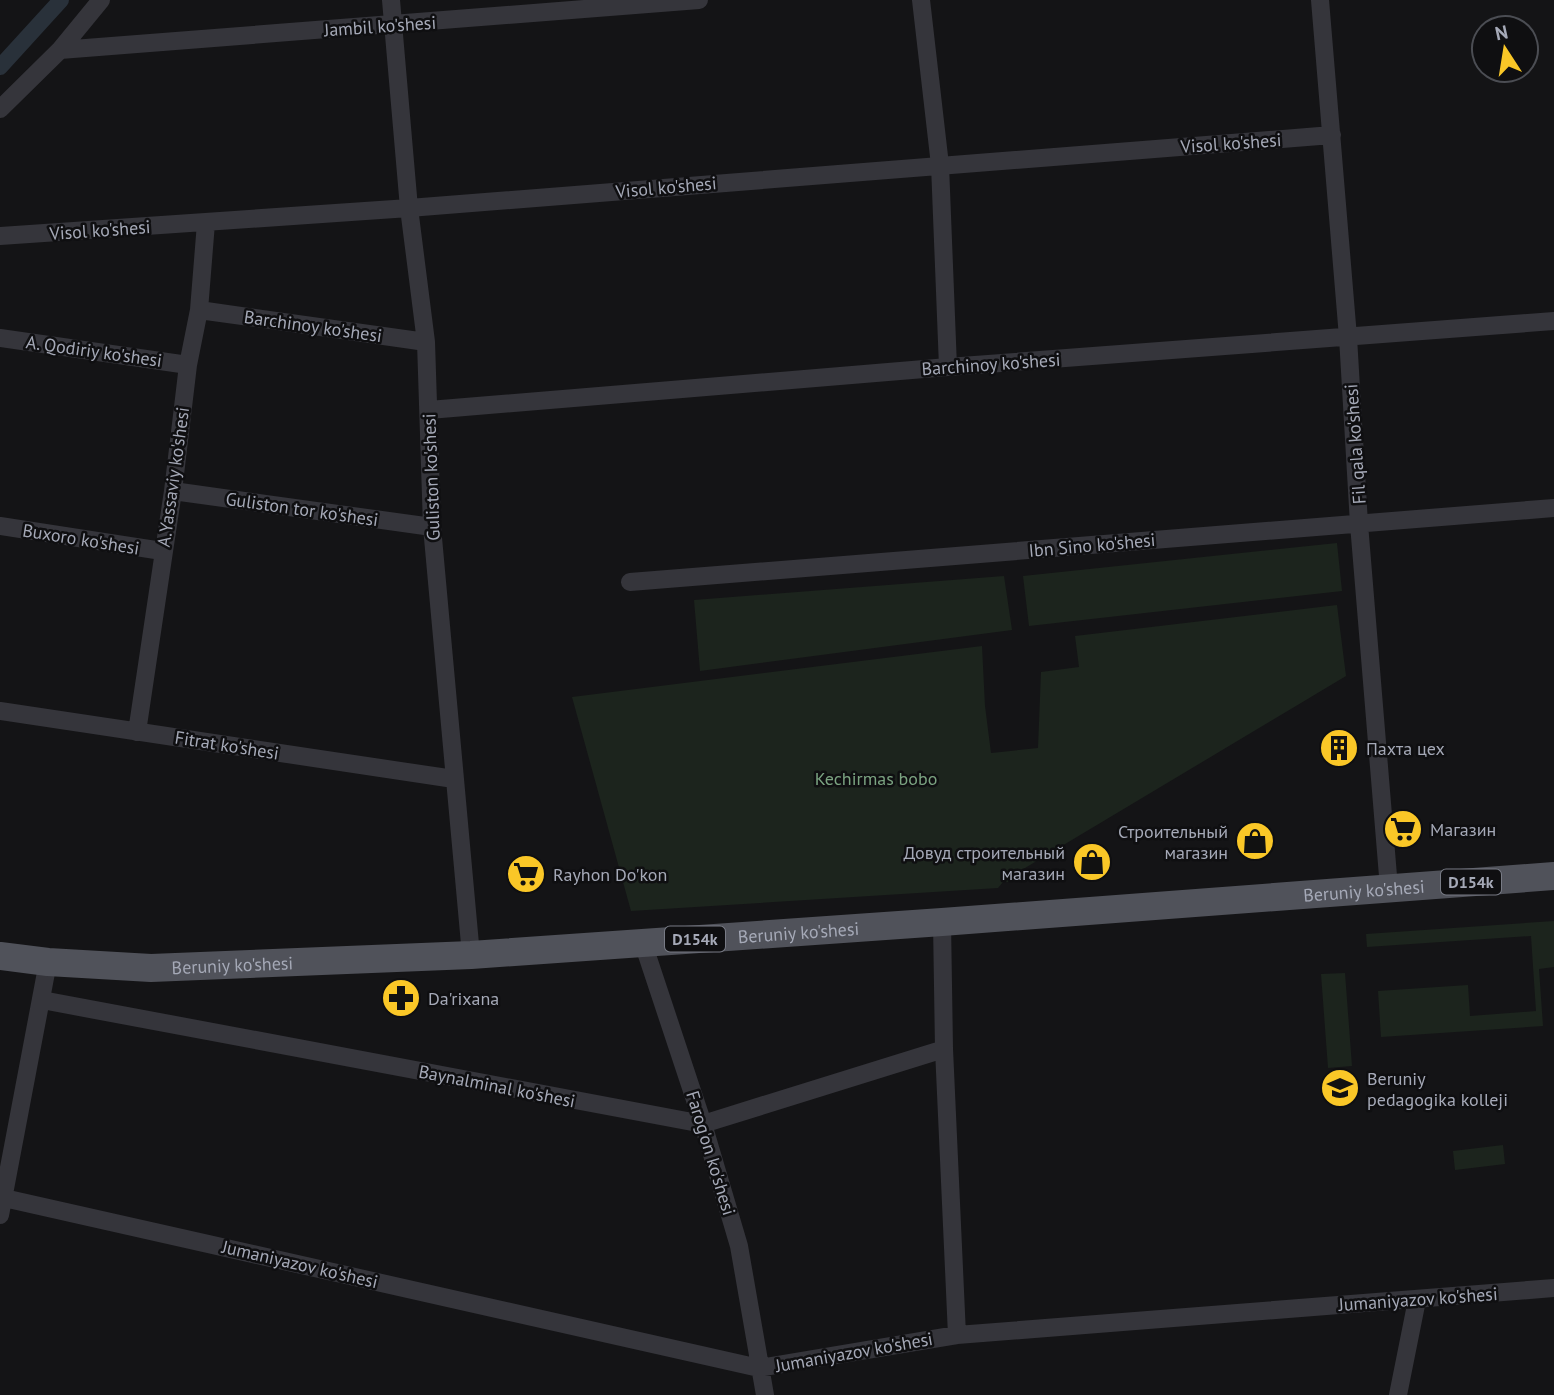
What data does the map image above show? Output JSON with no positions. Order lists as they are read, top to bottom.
{
  "streets": {
    "main road": ["D154k", "Beruniy ko'shesi"],
    "street": [
      "Jambil ko'shesi",
      "Visol ko'shesi",
      "Barchinoy ko'shesi",
      "A. Qodiriy ko'shesi",
      "Fil qala ko'shesi",
      "A.Yassaviy ko'shesi",
      "Guliston ko'shesi",
      "Guliston tor ko'shesi",
      "Buxoro ko'shesi",
      "Ibn Sino ko'shesi",
      "Fitrat ko'shesi",
      "Baynalminal ko'shesi",
      "Farog'on ko'shesi",
      "Jumaniyazov ko'shesi"
    ]
  },
  "crossings": [
    ["Jambil ko'shesi", "Guliston ko'shesi"],
    ["Visol ko'shesi", "Fil qala ko'shesi"],
    ["Visol ko'shesi", "A.Yassaviy ko'shesi"],
    ["Visol ko'shesi", "Guliston ko'shesi"],
    ["Barchinoy ko'shesi", "Fil qala ko'shesi"],
    ["Barchinoy ko'shesi", "A.Yassaviy ko'shesi"],
    ["Barchinoy ko'shesi", "Guliston ko'shesi"],
    ["A. Qodiriy ko'shesi", "A.Yassaviy ko'shesi"],
    ["Fil qala ko'shesi", "Ibn Sino ko'shesi"],
    ["Fil qala ko'shesi", "Beruniy ko'shesi"],
    ["A.Yassaviy ko'shesi", "Guliston tor ko'shesi"],
    ["A.Yassaviy ko'shesi", "Buxoro ko'shesi"],
    ["A.Yassaviy ko'shesi", "Fitrat ko'shesi"],
    ["Guliston ko'shesi", "Guliston tor ko'shesi"],
    ["Guliston ko'shesi", "Fitrat ko'shesi"],
    ["Guliston ko'shesi", "Beruniy ko'shesi"],
    ["Beruniy ko'shesi", "Farog'on ko'shesi"],
    ["Baynalminal ko'shesi", "Farog'on ko'shesi"],
    ["Farog'on ko'shesi", "Jumaniyazov ko'shesi"]
  ],
  "parks": ["Kechirmas bobo"],
  "places": {
    "building": ["Пахта цех"],
    "supermarket": ["Магазин", "Rayhon Do'kon"],
    "shop": ["Строительный магазин", "Довуд строительный магазин"],
    "pharmacy": ["Da'rixana"],
    "school or university": ["Beruniy pedagogika kolleji"]
  },
  "north": "top"
}
